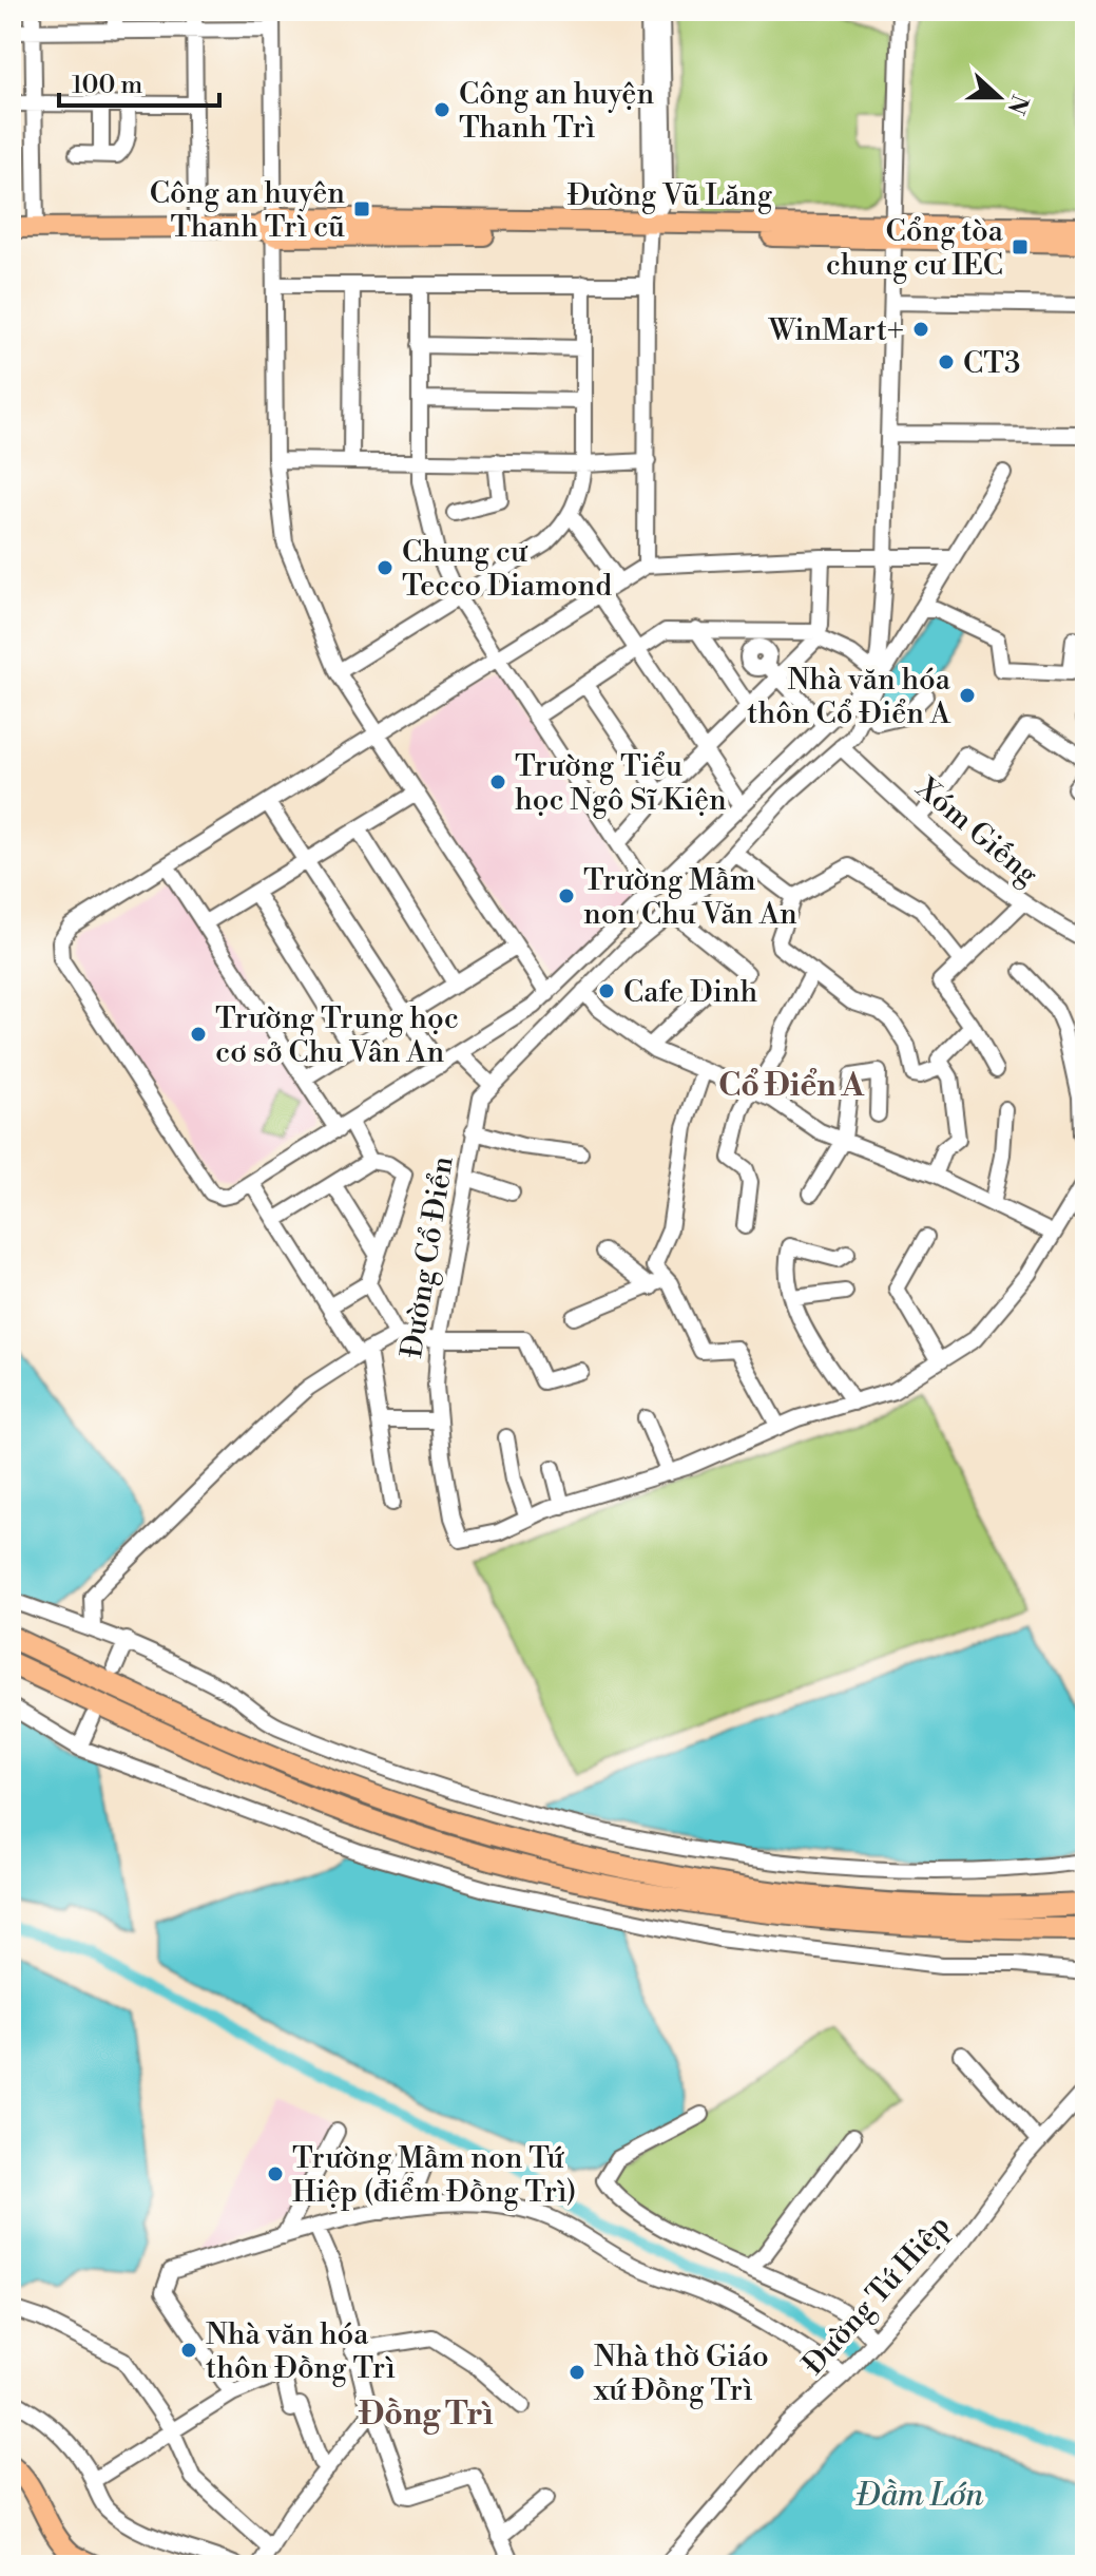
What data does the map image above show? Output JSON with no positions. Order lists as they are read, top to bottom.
{
  "streets": {
    "main road": ["Đường Vũ Lăng"],
    "street": ["Xóm Giếng", "Đường Cổ Điển", "Đường Tứ Hiệp"]
  },
  "crossings": [
    ["Xóm Giếng", "Đường Cổ Điển"]
  ],
  "districts": ["Cổ Điển A", "Đồng Trì"],
  "water": ["Đầm Lớn"],
  "places": {
    "other": [
      "Công an huyện Thanh Trì",
      "WinMart+",
      "CT3",
      "Chung cư Tecco Diamond",
      "Nhà văn hóa thôn Cổ Điển A",
      "Trường Tiểu học Ngô Sĩ Kiện",
      "Trường Mầm non Chu Văn An",
      "Cafe Dinh",
      "Trường Trung học cơ sở Chu Vân An",
      "Trường Mầm non Tứ Hiệp (điểm Đồng Trì)",
      "Nhà văn hóa thôn Đồng Trì",
      "Nhà thờ Giáo xứ Đồng Trì"
    ],
    "transit": ["Công an huyên Thanh Trì cũ", "Cổng tòa chung cư IEC"]
  },
  "scale_bar": "100 m",
  "north": "right"
}
